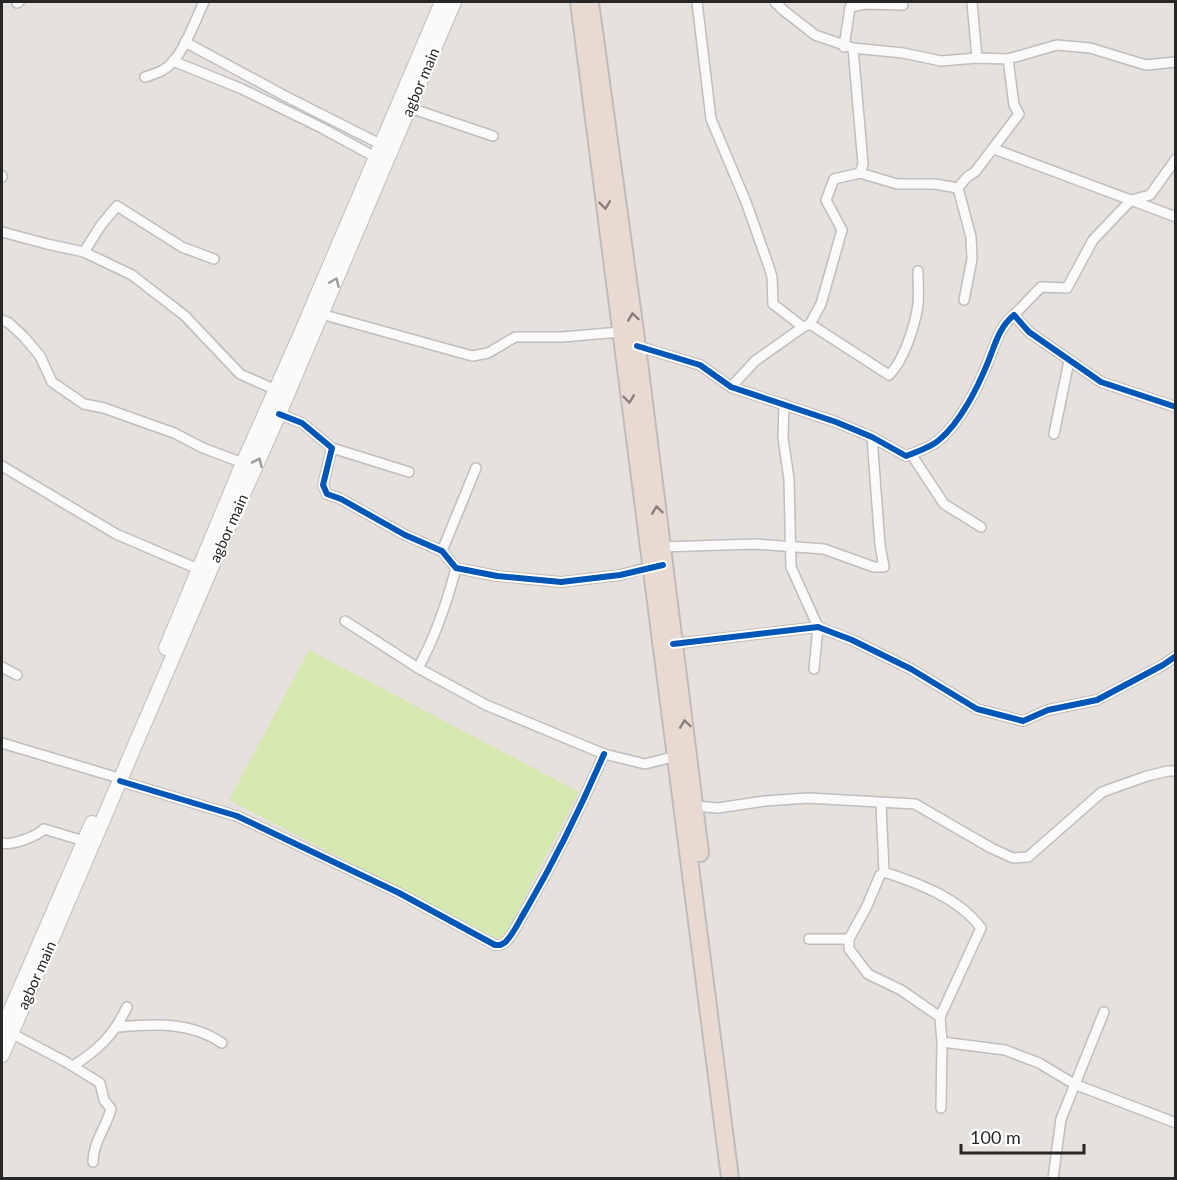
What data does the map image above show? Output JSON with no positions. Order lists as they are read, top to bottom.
{
  "streets": {
    "main road": ["agbor main"]
  },
  "scale_bar": "100 m"
}
